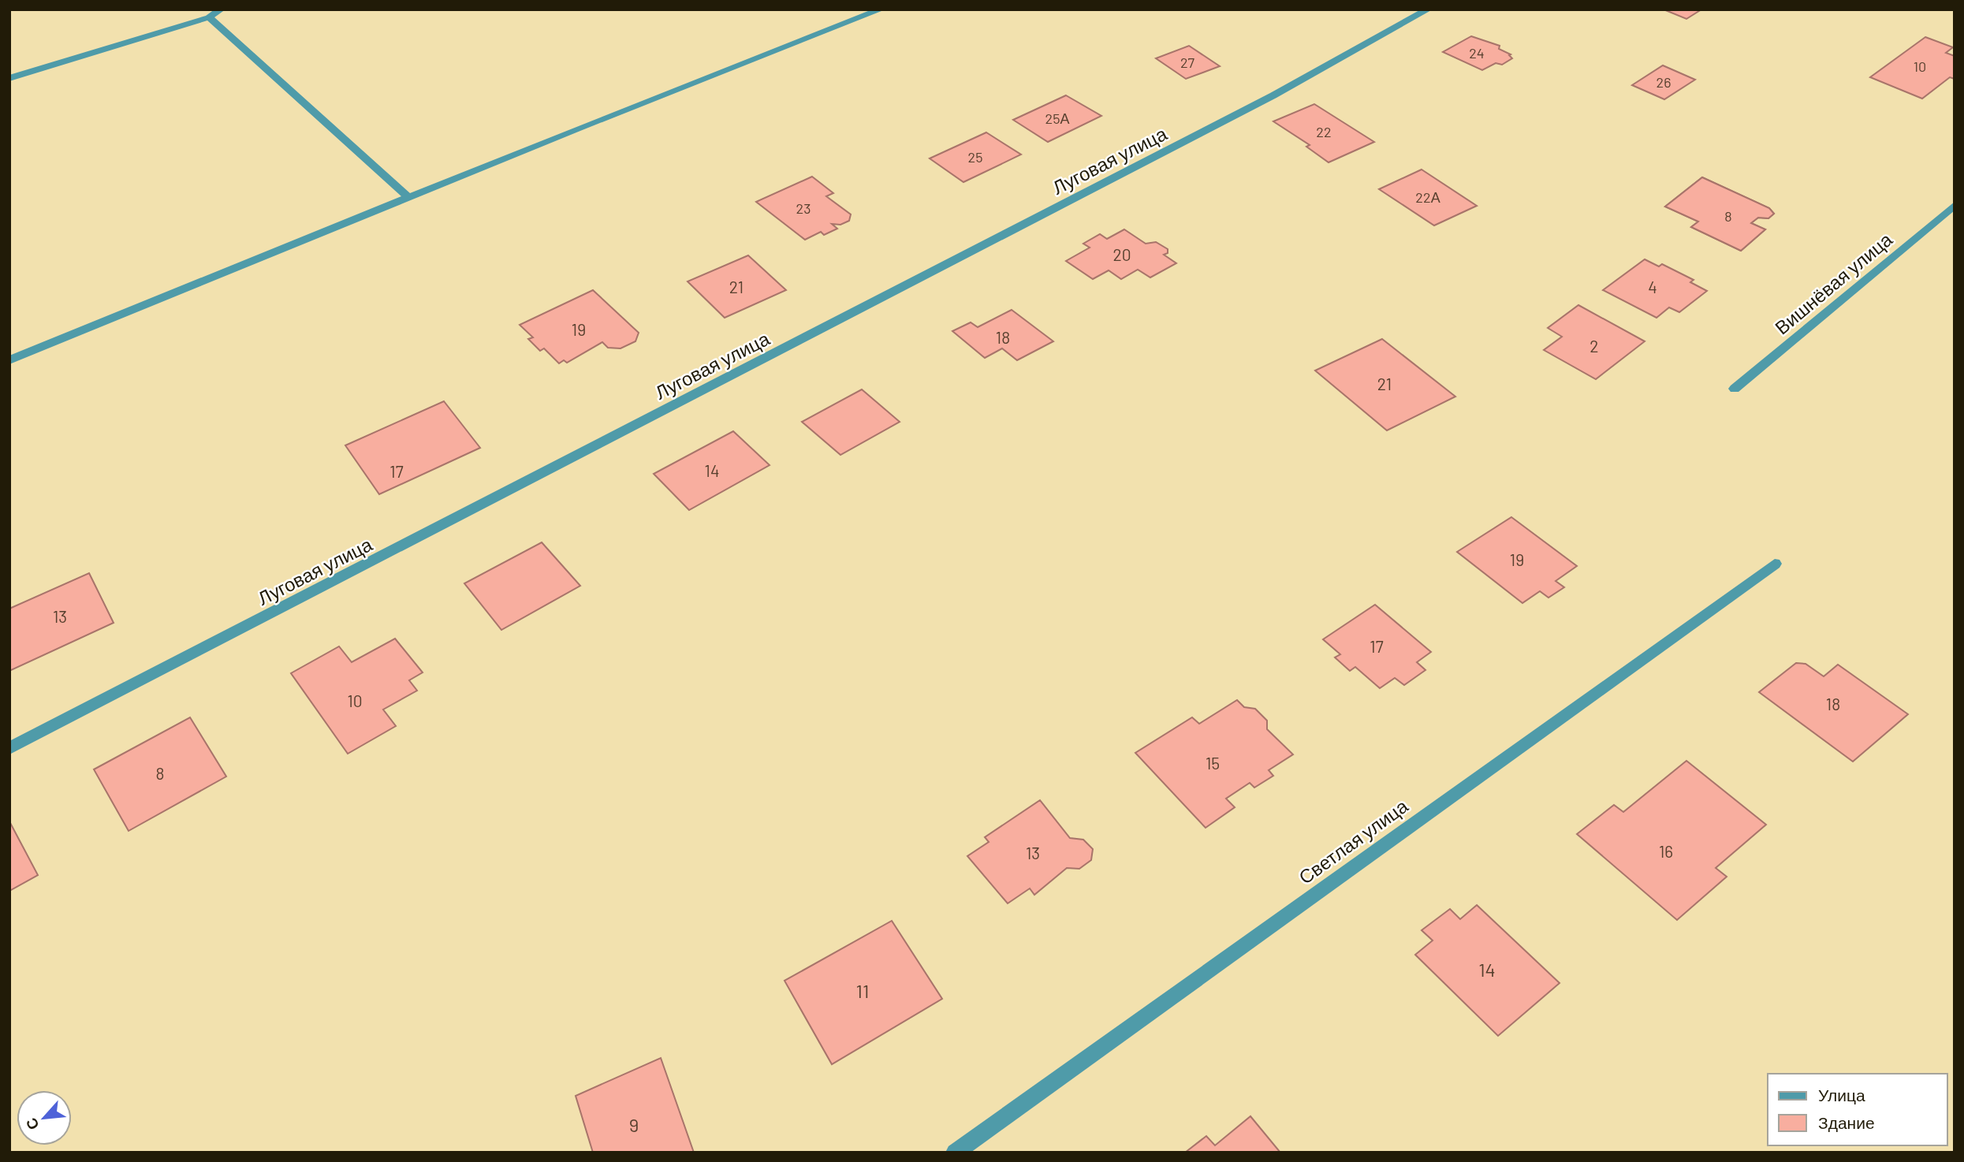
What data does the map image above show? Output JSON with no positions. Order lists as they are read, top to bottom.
{
  "streets": {
    "street": ["Луговая улица", "Вишнёвая улица", "Светлая улица"]
  },
  "house_numbers": [
    "24",
    "27",
    "10",
    "26",
    "25А",
    "22",
    "25",
    "22А",
    "23",
    "8",
    "20",
    "21",
    "4",
    "19",
    "18",
    "2",
    "21",
    "14",
    "17",
    "19",
    "13",
    "17",
    "10",
    "18",
    "15",
    "8",
    "16",
    "13",
    "14",
    "11",
    "9"
  ],
  "legend": ["Улица", "Здание"],
  "north": "bottom left"
}
